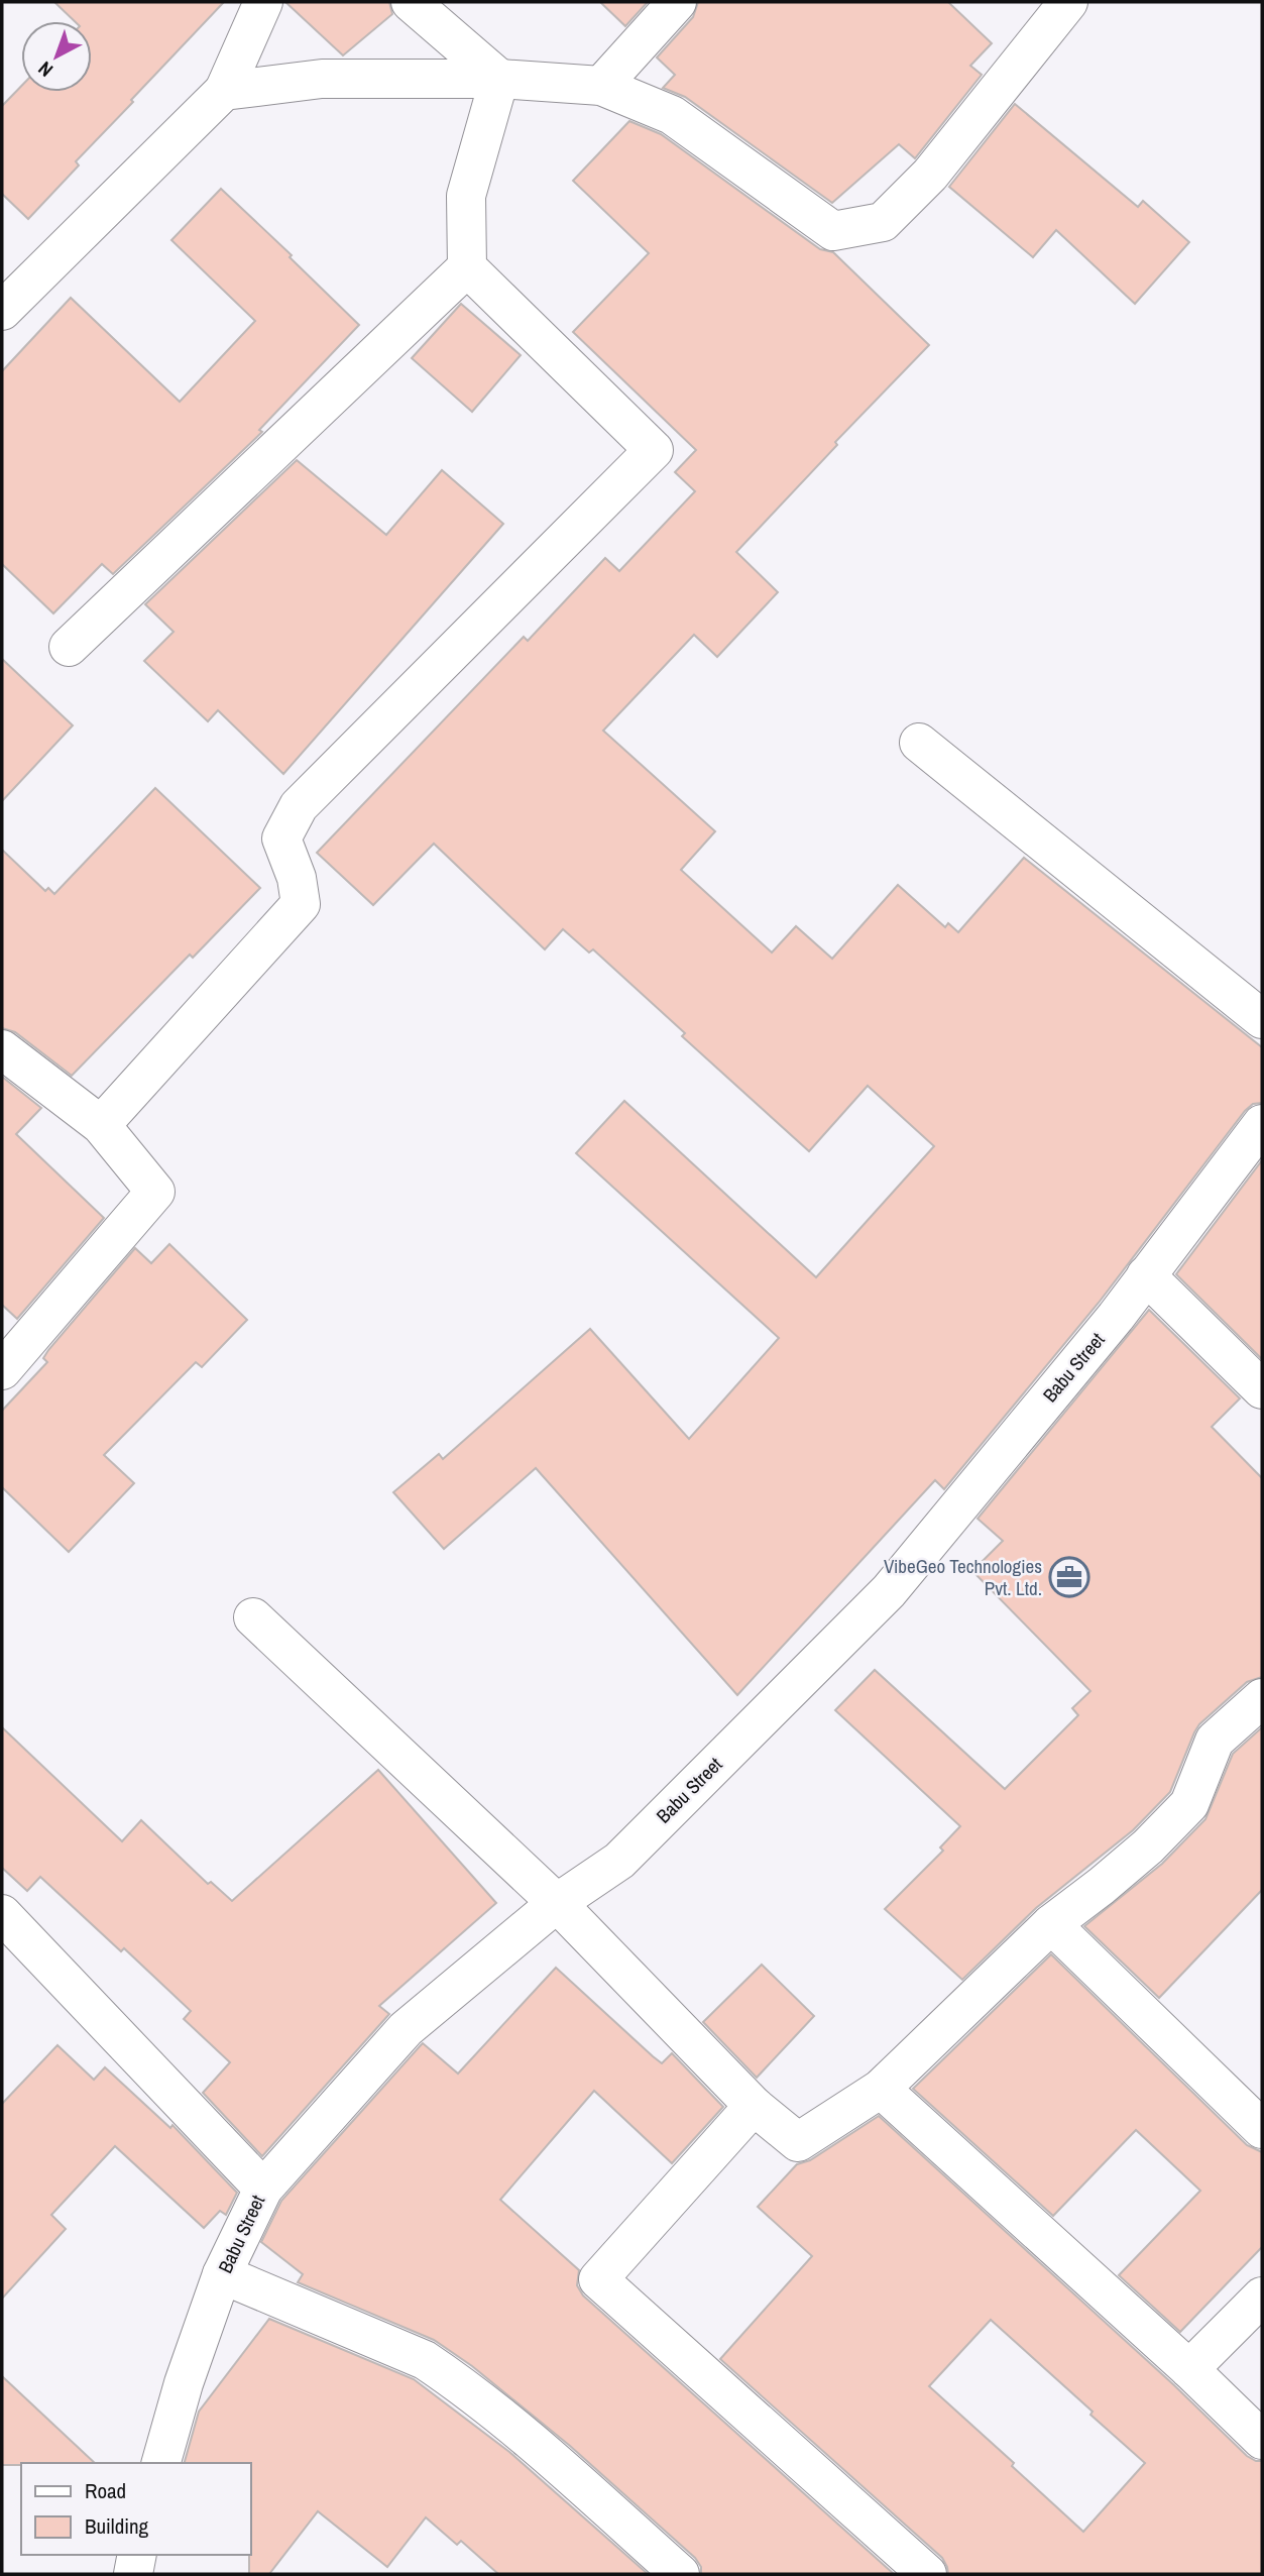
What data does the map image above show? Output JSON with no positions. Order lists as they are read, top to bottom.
{
  "streets": {
    "street": ["Babu Street"]
  },
  "places": {
    "office": ["VibeGeo Technologies Pvt. Ltd."]
  },
  "legend": ["Road", "Building"],
  "north": "bottom left"
}
